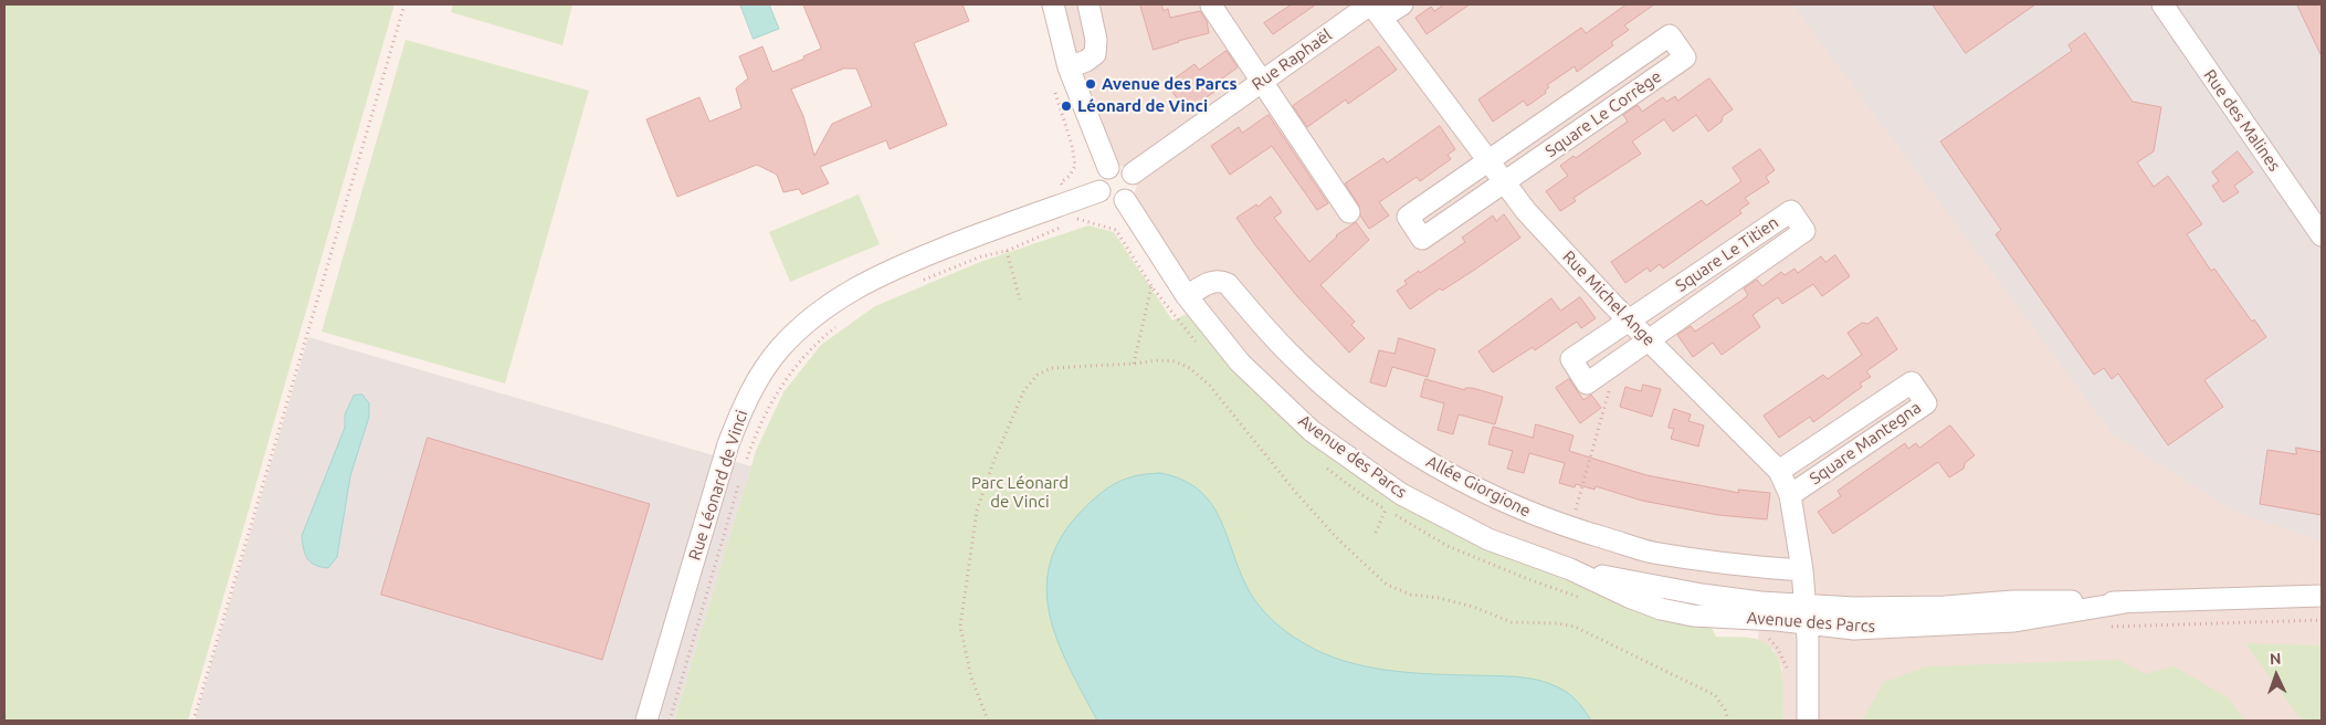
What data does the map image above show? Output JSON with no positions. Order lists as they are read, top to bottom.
{
  "streets": {
    "street": [
      "Rue Raphaël",
      "Square Le Corrège",
      "Rue des Malines",
      "Square Le Titien",
      "Rue Michel Ange",
      "Square Mantegna",
      "Avenue des Parcs",
      "Rue Léonard de Vinci",
      "Allée Giorgione"
    ]
  },
  "crossings": [
    ["Rue Raphaël", "Rue Michel Ange"],
    ["Rue Raphaël", "Avenue des Parcs"],
    ["Rue Raphaël", "Rue Léonard de Vinci"],
    ["Square Le Corrège", "Rue Michel Ange"],
    ["Square Le Titien", "Rue Michel Ange"],
    ["Rue Michel Ange", "Square Mantegna"],
    ["Rue Michel Ange", "Avenue des Parcs"],
    ["Rue Michel Ange", "Allée Giorgione"],
    ["Avenue des Parcs", "Rue Léonard de Vinci"],
    ["Avenue des Parcs", "Allée Giorgione"]
  ],
  "parks": ["Parc Léonard de Vinci"],
  "places": ["Avenue des Parcs", "Léonard de Vinci"],
  "north": "top"
}
